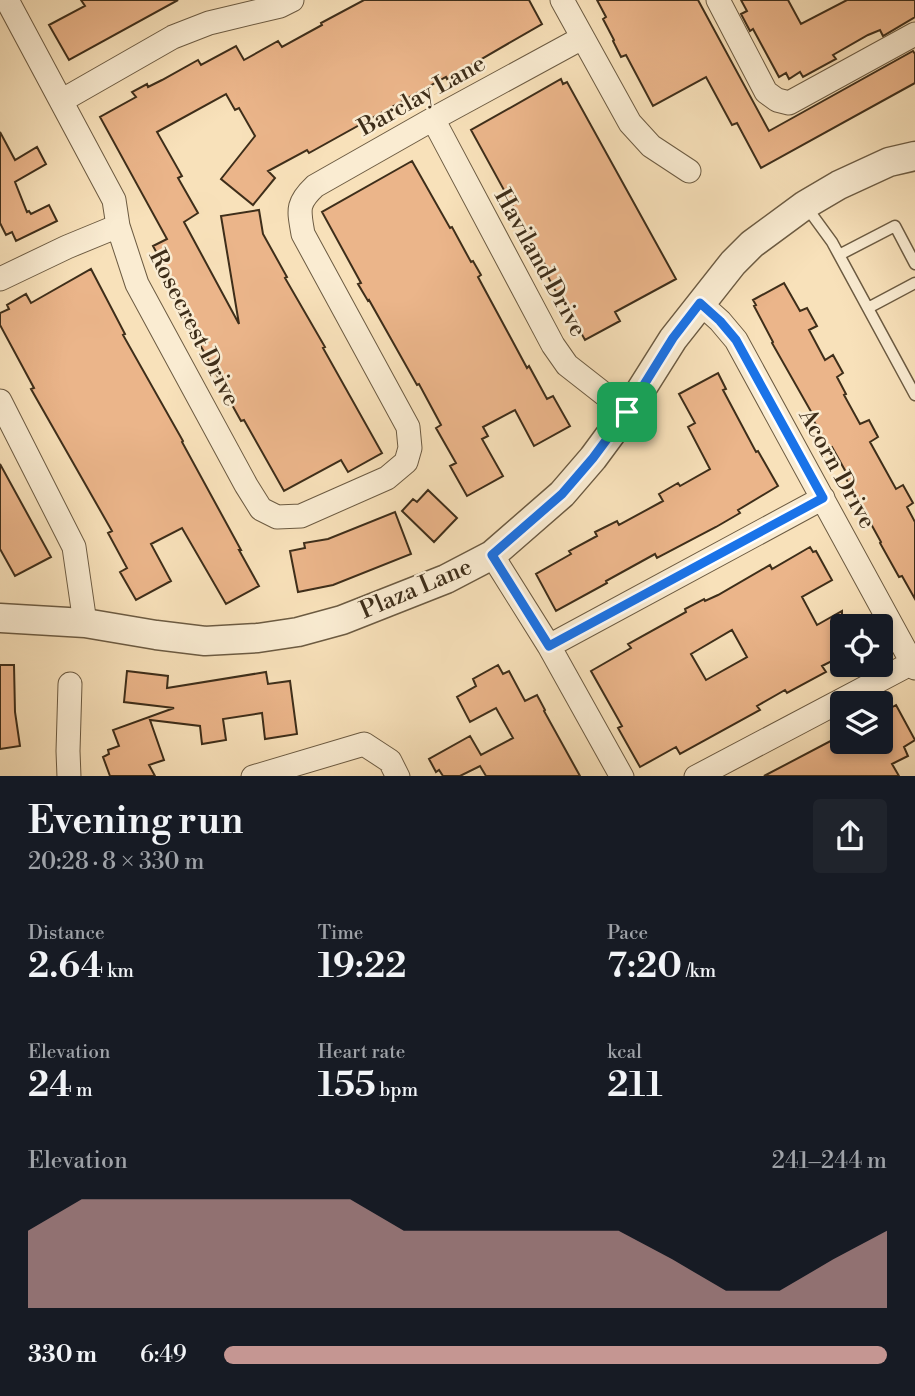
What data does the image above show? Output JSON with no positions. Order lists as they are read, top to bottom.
{
  "streets": {
    "street": [
      "Barclay Lane",
      "Haviland Drive",
      "Rosecrest Drive",
      "Acorn Drive",
      "Plaza Lane"
    ]
  },
  "crossings": [
    ["Barclay Lane", "Haviland Drive"],
    ["Barclay Lane", "Rosecrest Drive"],
    ["Haviland Drive", "Plaza Lane"],
    ["Acorn Drive", "Plaza Lane"]
  ],
  "page": {
    "heading": ["Evening run", "20:28 · 8 × 330 m"],
    "stats": [
      ["Distance", "2.64 km"],
      ["Time", "19:22"],
      ["Pace", "7:20 /km"],
      ["Elevation", "24 m"],
      ["Heart rate", "155 bpm"],
      ["kcal", "211"]
    ],
    "chart": ["Elevation", "241–244 m"],
    "list": [
      {
        "name": "330 m",
        "note": "6:49"
      }
    ]
  }
}
